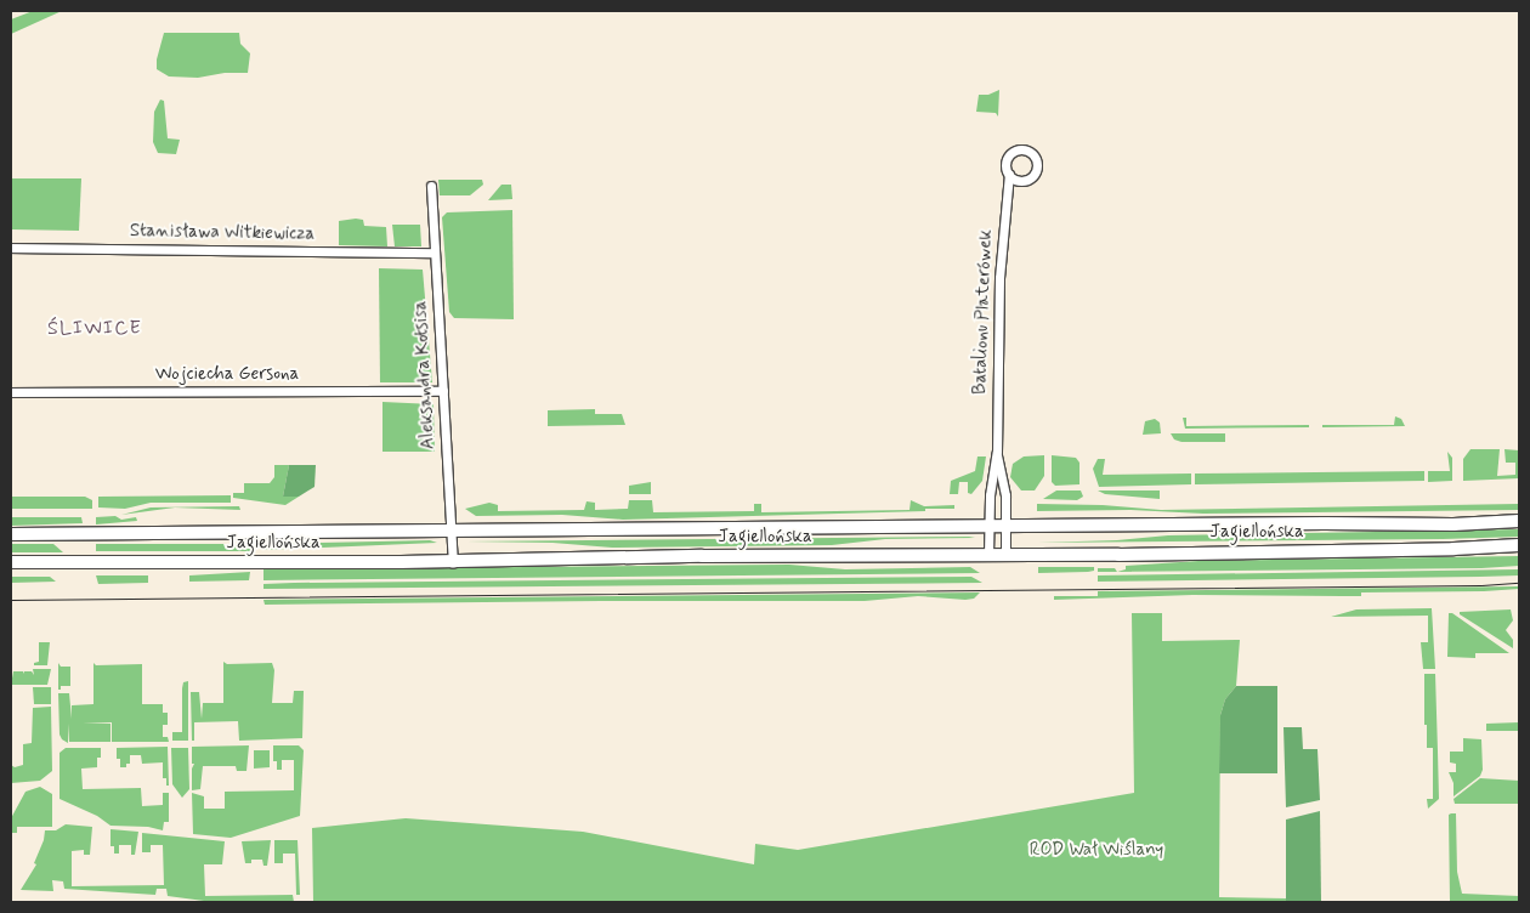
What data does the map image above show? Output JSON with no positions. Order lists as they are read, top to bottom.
{
  "streets": {
    "main road": ["Jagiellońska"],
    "street": [
      "Stanisława Witkiewicza",
      "Batalionu Platerówek",
      "Wojciecha Gersona",
      "Aleksandra Kotsisa"
    ]
  },
  "crossings": [
    ["Stanisława Witkiewicza", "Aleksandra Kotsisa"],
    ["Batalionu Platerówek", "Jagiellońska"],
    ["Wojciecha Gersona", "Aleksandra Kotsisa"],
    ["Aleksandra Kotsisa", "Jagiellońska"]
  ],
  "districts": ["ŚLIWICE"],
  "parks": ["ROD Wał Wiślany"]
}
